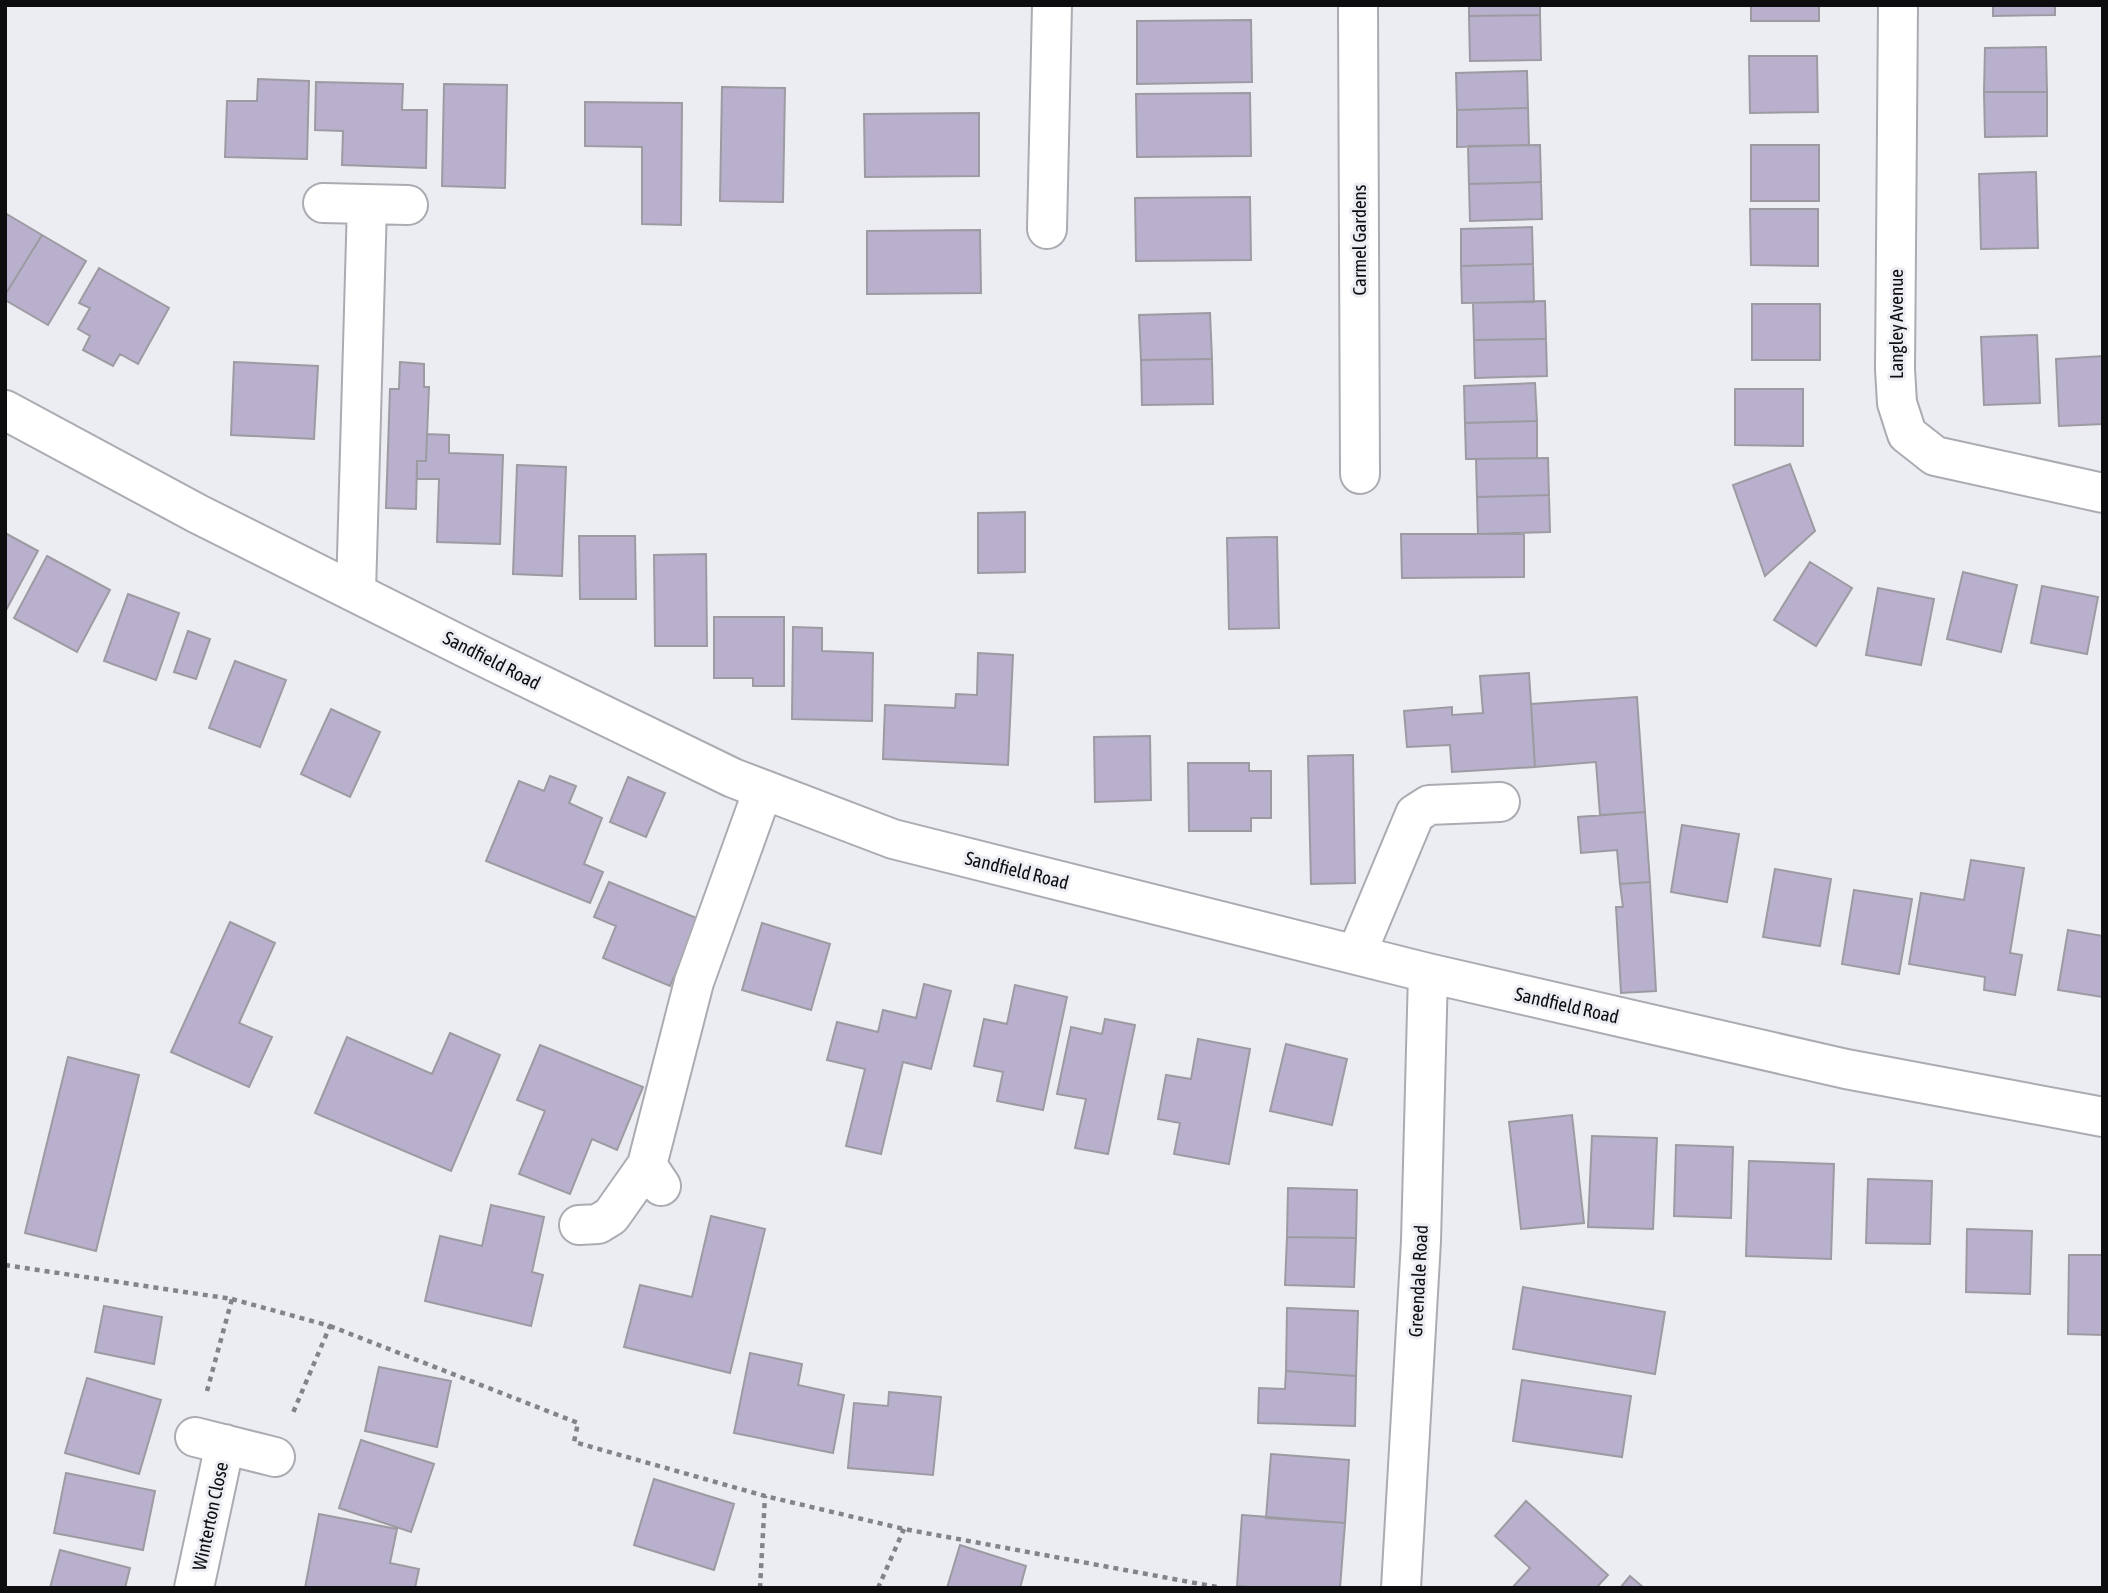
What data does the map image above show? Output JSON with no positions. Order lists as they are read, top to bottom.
{
  "streets": {
    "street": [
      "Carmel Gardens",
      "Langley Avenue",
      "Sandfield Road",
      "Greendale Road",
      "Winterton Close"
    ]
  },
  "crossings": [
    ["Sandfield Road", "Greendale Road"]
  ]
}
